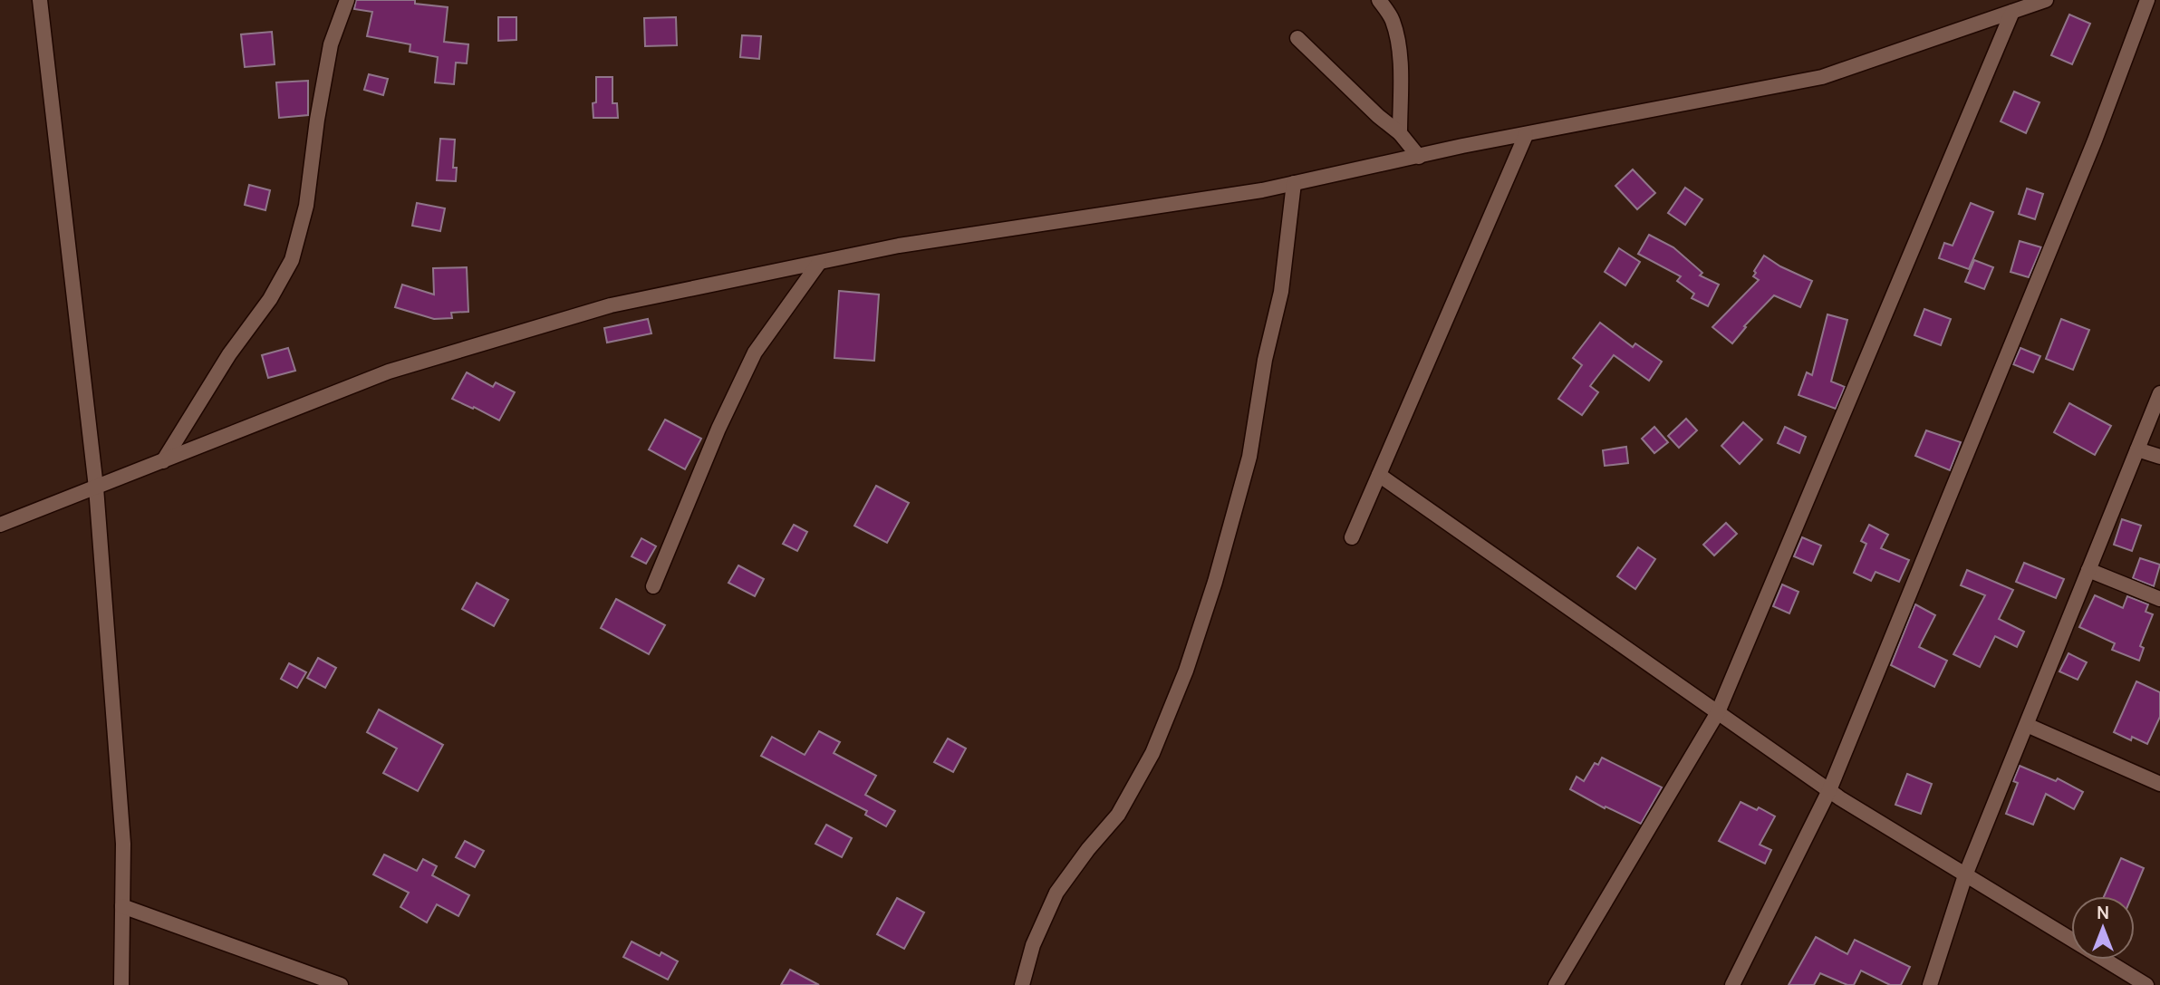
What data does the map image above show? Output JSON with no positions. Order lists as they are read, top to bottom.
{
  "north": "top"
}
